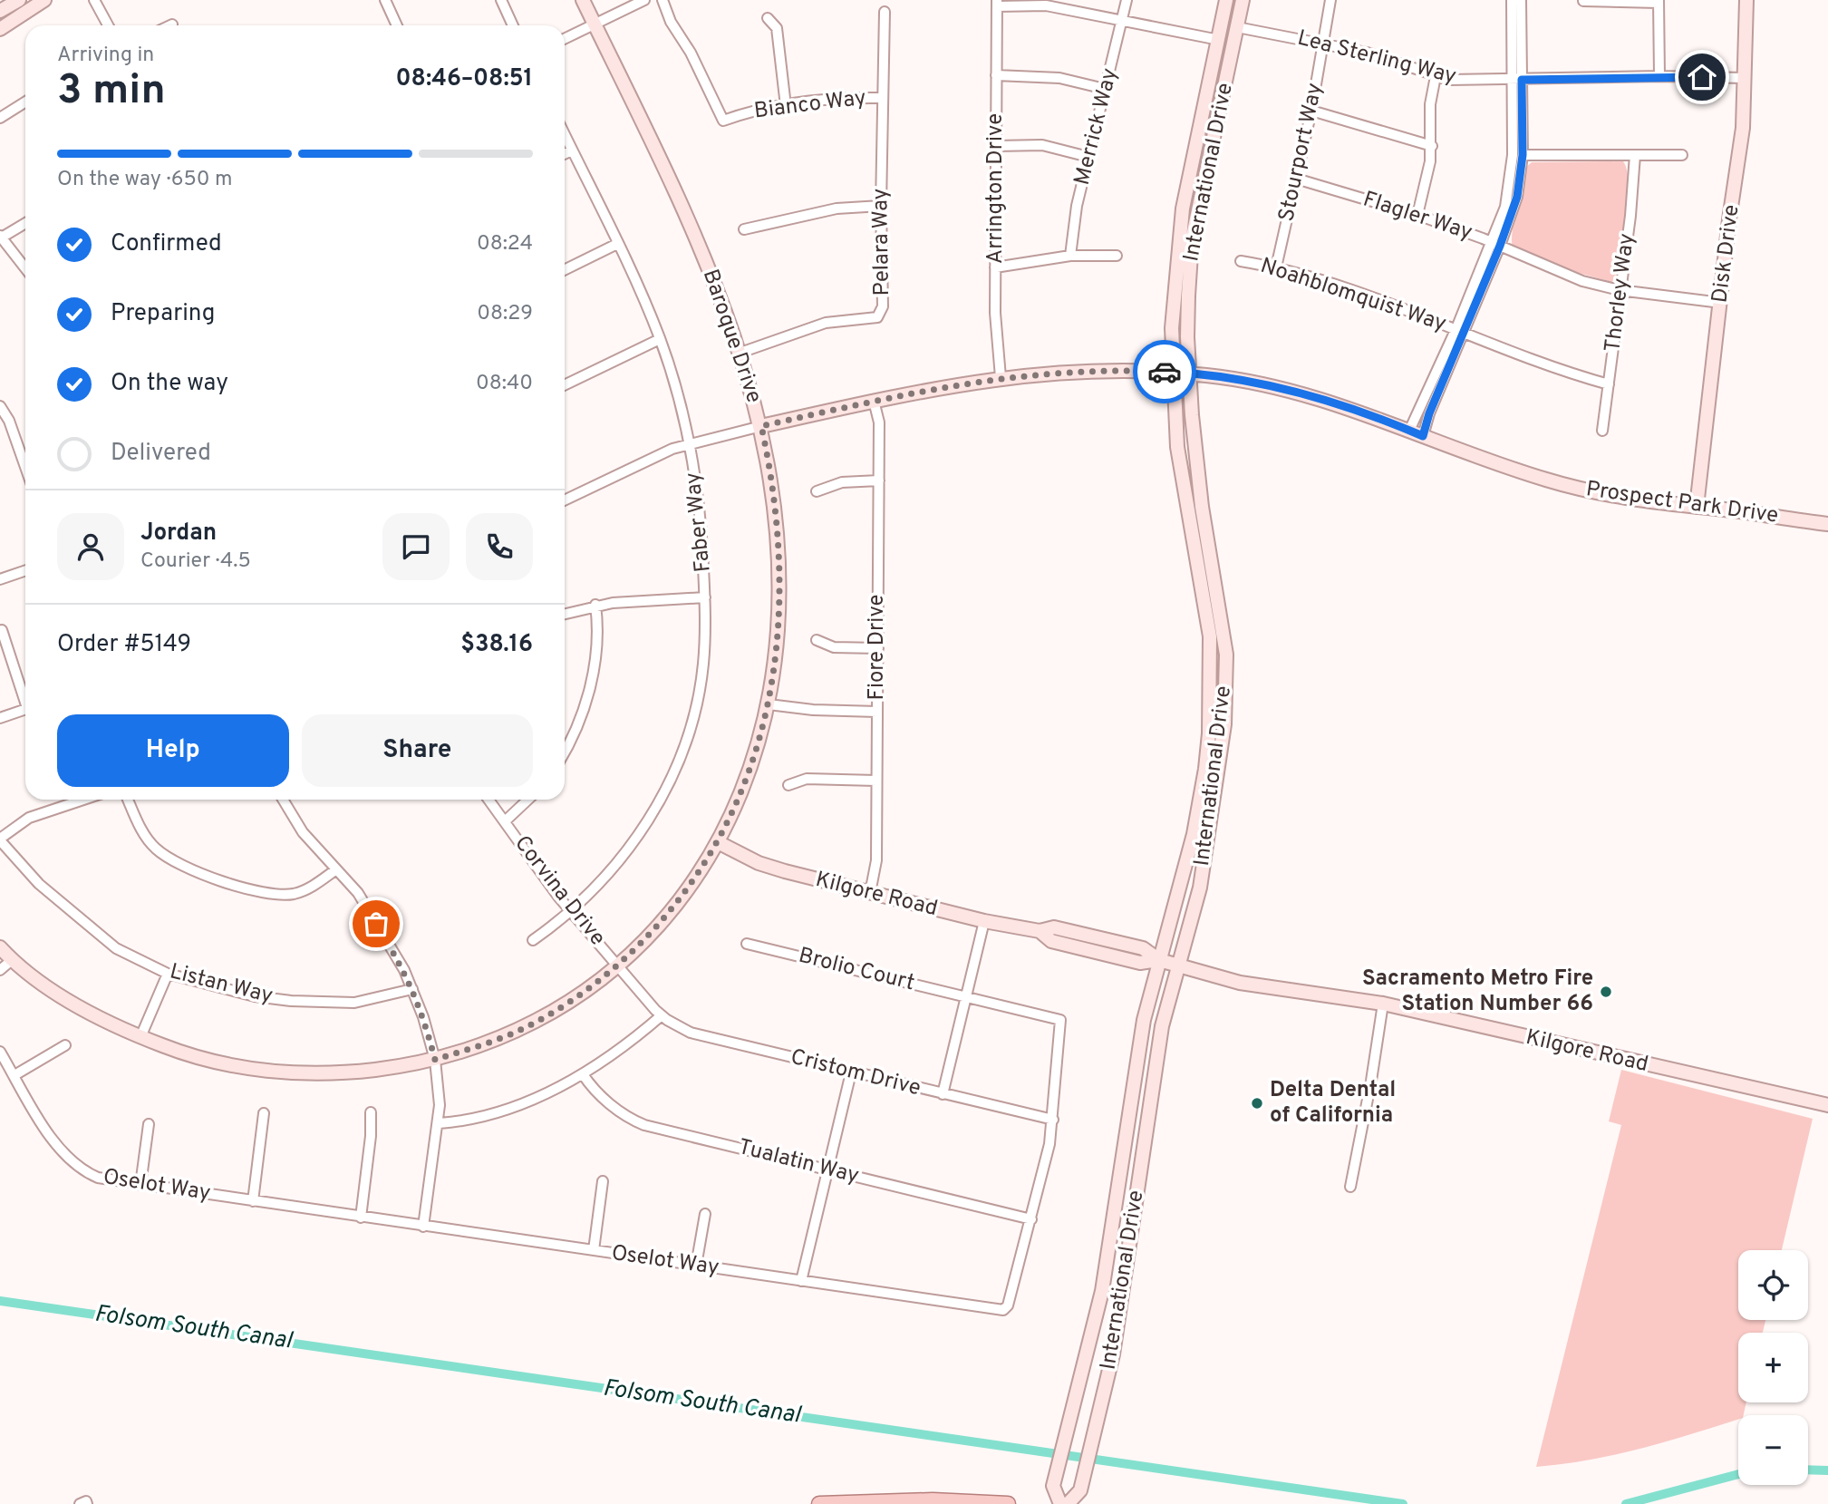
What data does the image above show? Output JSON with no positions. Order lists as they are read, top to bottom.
{
  "streets": {
    "street": [
      "Lea Sterling Way",
      "Bianco Way",
      "Merrick Way",
      "Stourport Way",
      "International Drive",
      "Arrington Drive",
      "Flagler Way",
      "Pelara Way",
      "Disk Drive",
      "Thorley Way",
      "Noahblomquist Way",
      "Baroque Drive",
      "Prospect Park Drive",
      "Faber Way",
      "Fiore Drive",
      "Corvina Drive",
      "Kilgore Road",
      "Brolio Court",
      "Listan Way",
      "Cristom Drive",
      "Tualatin Way",
      "Oselot Way"
    ]
  },
  "crossings": [
    ["Lea Sterling Way", "Stourport Way"],
    ["Lea Sterling Way", "International Drive"],
    ["Lea Sterling Way", "Disk Drive"],
    ["Bianco Way", "Pelara Way"],
    ["Stourport Way", "Flagler Way"],
    ["Stourport Way", "Noahblomquist Way"],
    ["International Drive", "Prospect Park Drive"],
    ["International Drive", "Kilgore Road"],
    ["Arrington Drive", "Prospect Park Drive"],
    ["Flagler Way", "Disk Drive"],
    ["Flagler Way", "Thorley Way"],
    ["Pelara Way", "Baroque Drive"],
    ["Disk Drive", "Prospect Park Drive"],
    ["Thorley Way", "Noahblomquist Way"],
    ["Baroque Drive", "Prospect Park Drive"],
    ["Baroque Drive", "Corvina Drive"],
    ["Baroque Drive", "Kilgore Road"],
    ["Prospect Park Drive", "Fiore Drive"],
    ["Faber Way", "Corvina Drive"],
    ["Fiore Drive", "Kilgore Road"],
    ["Corvina Drive", "Cristom Drive"],
    ["Brolio Court", "Oselot Way"],
    ["Cristom Drive", "Oselot Way"],
    ["Tualatin Way", "Oselot Way"]
  ],
  "water": ["Folsom South Canal"],
  "places": ["Sacramento Metro Fire Station Number 66", "Delta Dental of California"],
  "page": {
    "heading": ["3 min", "Arriving in", "08:46–08:51"],
    "panel": [
      "Jordan",
      "Courier · 4.5",
      "Order #5149",
      "$38.16"
    ],
    "bar": "On the way · 650 m",
    "list": [
      ["Confirmed", "08:24"],
      ["Preparing", "08:29"],
      ["On the way", "08:40"],
      "Delivered"
    ],
    "buttons": ["Help", "Share"],
    "map_buttons": ["+", "−"]
  }
}
